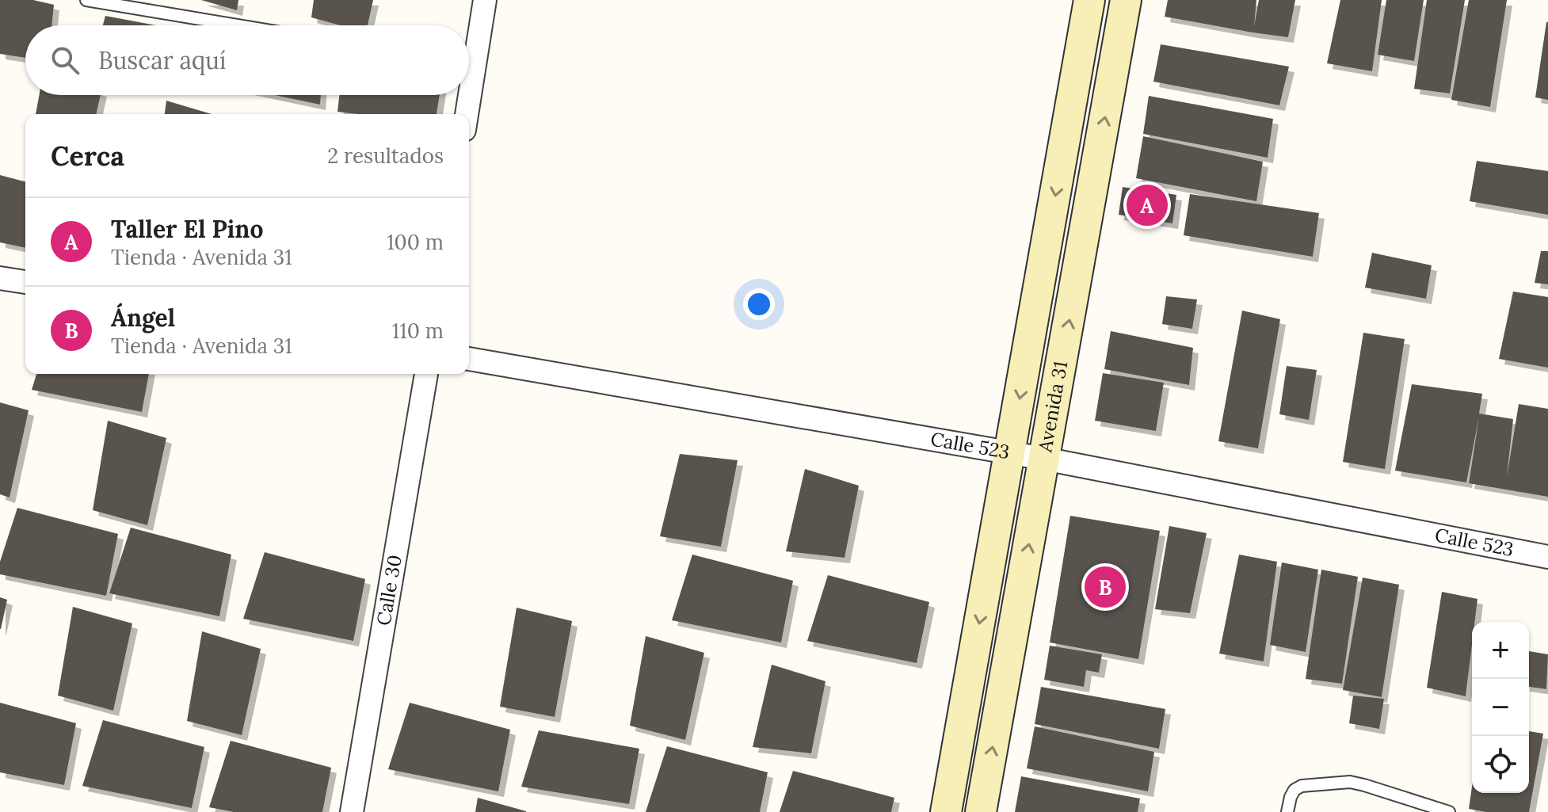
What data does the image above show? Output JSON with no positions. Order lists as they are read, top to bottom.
{
  "streets": {
    "main road": ["Avenida 31"],
    "street": ["Calle 523", "Calle 30"]
  },
  "crossings": [
    ["Avenida 31", "Calle 523"]
  ],
  "page": {
    "search": "Buscar aquí",
    "heading": ["Cerca", "2 resultados"],
    "pins": ["A", "B"],
    "list": [
      {
        "mark": "A",
        "name": "Taller El Pino",
        "note": "Tienda · Avenida 31",
        "value": "100 m"
      },
      {
        "mark": "B",
        "name": "Ángel",
        "note": "Tienda · Avenida 31",
        "value": "110 m"
      }
    ],
    "map_buttons": ["+", "−"]
  }
}
